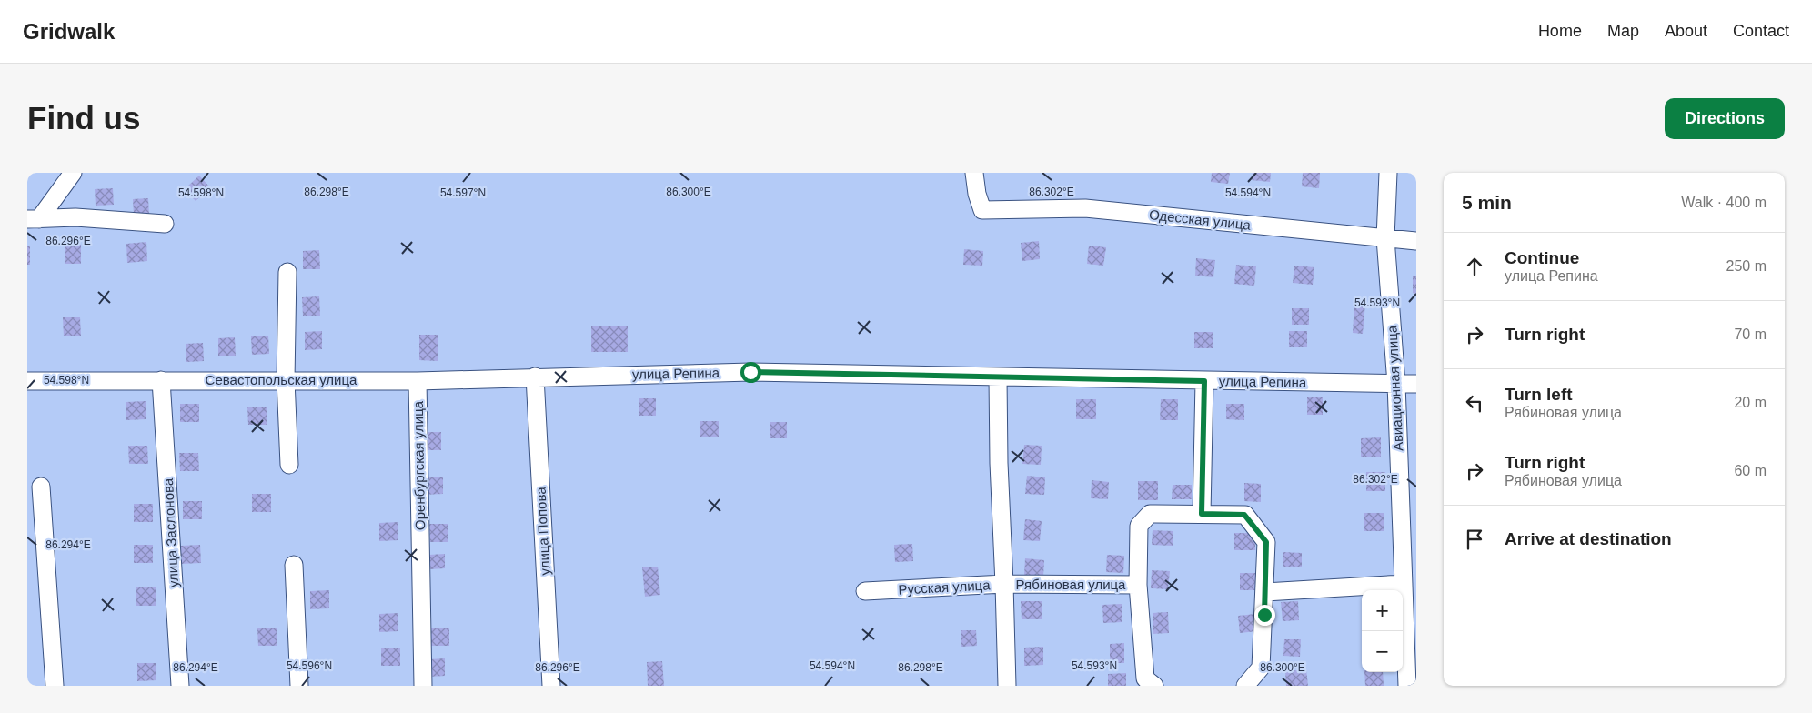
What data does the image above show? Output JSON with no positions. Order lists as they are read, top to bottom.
{
  "streets": {
    "street": [
      "Одесская улица",
      "улица Репина",
      "Севастопольская улица",
      "Авиационная улица",
      "Оренбургская улица",
      "улица Попова",
      "улица Заслонова",
      "Рябиновая улица",
      "Русская улица"
    ]
  },
  "crossings": [
    ["Одесская улица", "Авиационная улица"],
    ["улица Репина", "Севастопольская улица"],
    ["улица Репина", "Авиационная улица"],
    ["улица Репина", "улица Попова"],
    ["Севастопольская улица", "Оренбургская улица"],
    ["Севастопольская улица", "улица Попова"],
    ["Севастопольская улица", "улица Заслонова"],
    ["Рябиновая улица", "Русская улица"]
  ],
  "page": {
    "header": "Gridwalk",
    "nav": [
      "Home",
      "Map",
      "About",
      "Contact"
    ],
    "buttons": "Directions",
    "title": "Find us",
    "heading": ["5 min", "Walk · 400 m"],
    "list": [
      ["Continue", "улица Репина", "250 m"],
      ["Turn right", "70 m"],
      ["Turn left", "Рябиновая улица", "20 m"],
      ["Turn right", "Рябиновая улица", "60 m"],
      "Arrive at destination"
    ],
    "map_buttons": ["+", "−"]
  },
  "coordinates": [
    "86.298°E",
    "86.300°E",
    "86.302°E",
    "54.598°N",
    "54.597°N",
    "54.594°N",
    "86.296°E",
    "54.593°N",
    "86.294°E",
    "54.596°N"
  ]
}
